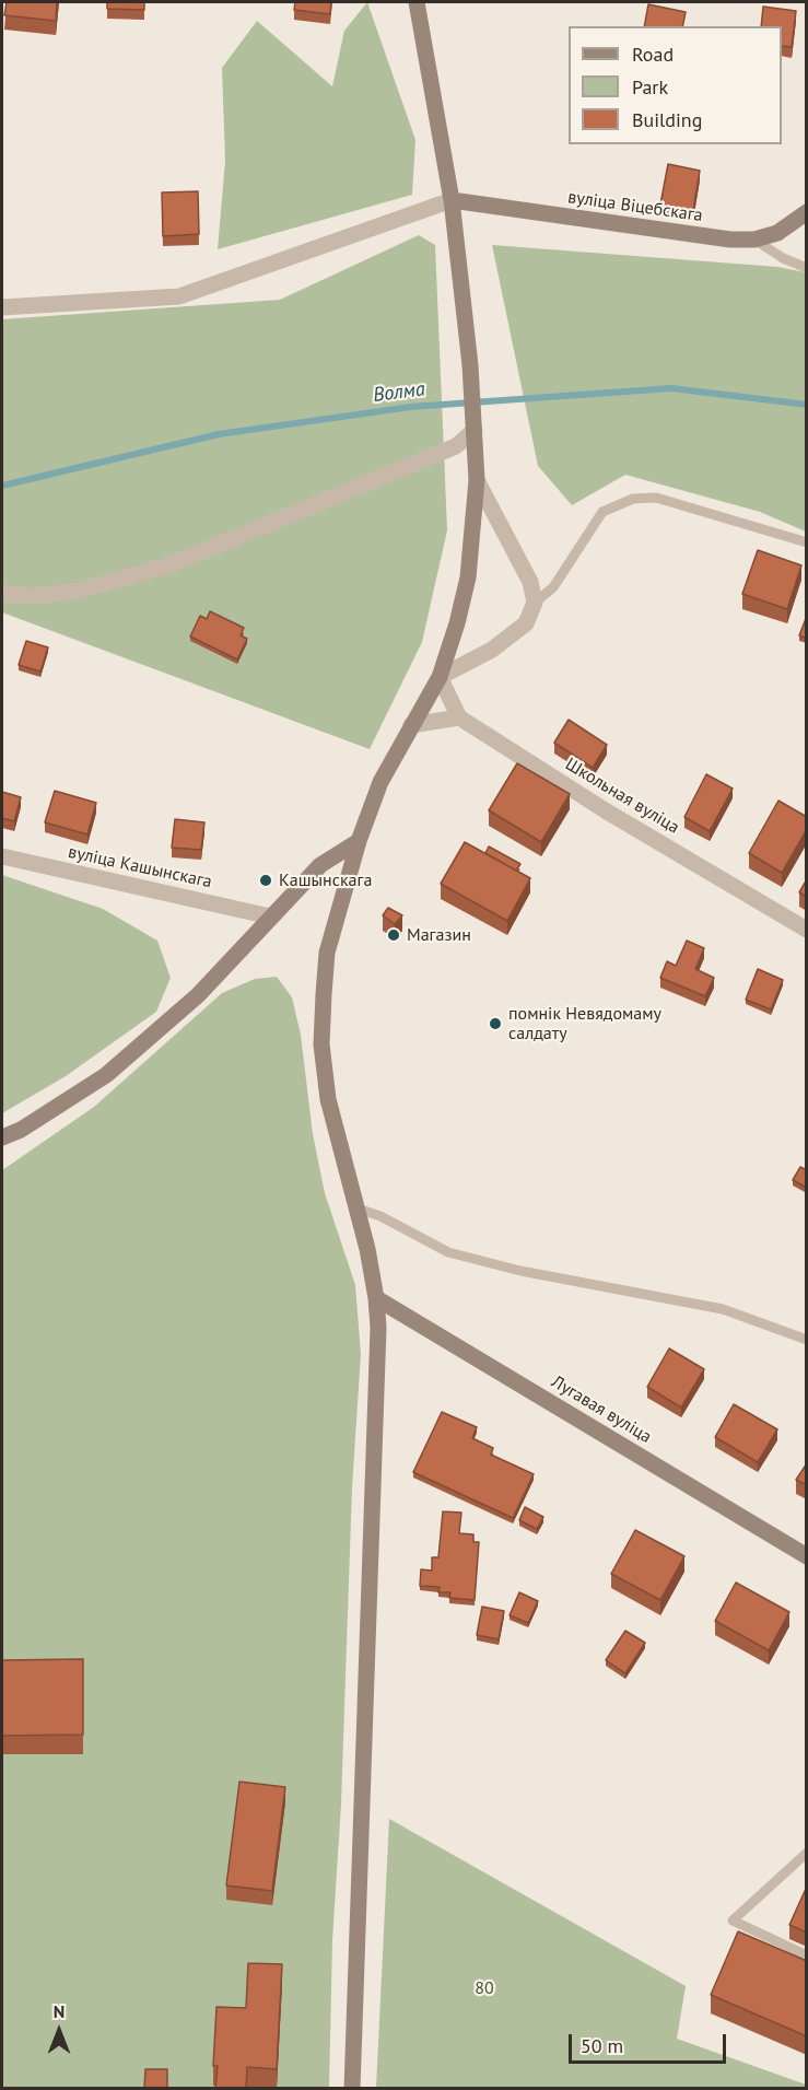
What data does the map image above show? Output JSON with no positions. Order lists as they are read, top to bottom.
{
  "streets": {
    "main road": ["вуліца Віцебскага", "Лугавая вуліца"],
    "street": ["Школьная вуліца", "вуліца Кашынскага"]
  },
  "water": ["Волма"],
  "parks": ["80"],
  "places": ["Кашынскага", "Магазин", "помнік Невядомаму салдату"],
  "legend": ["Road", "Park", "Building"],
  "scale_bar": "50 m",
  "north": "top"
}
